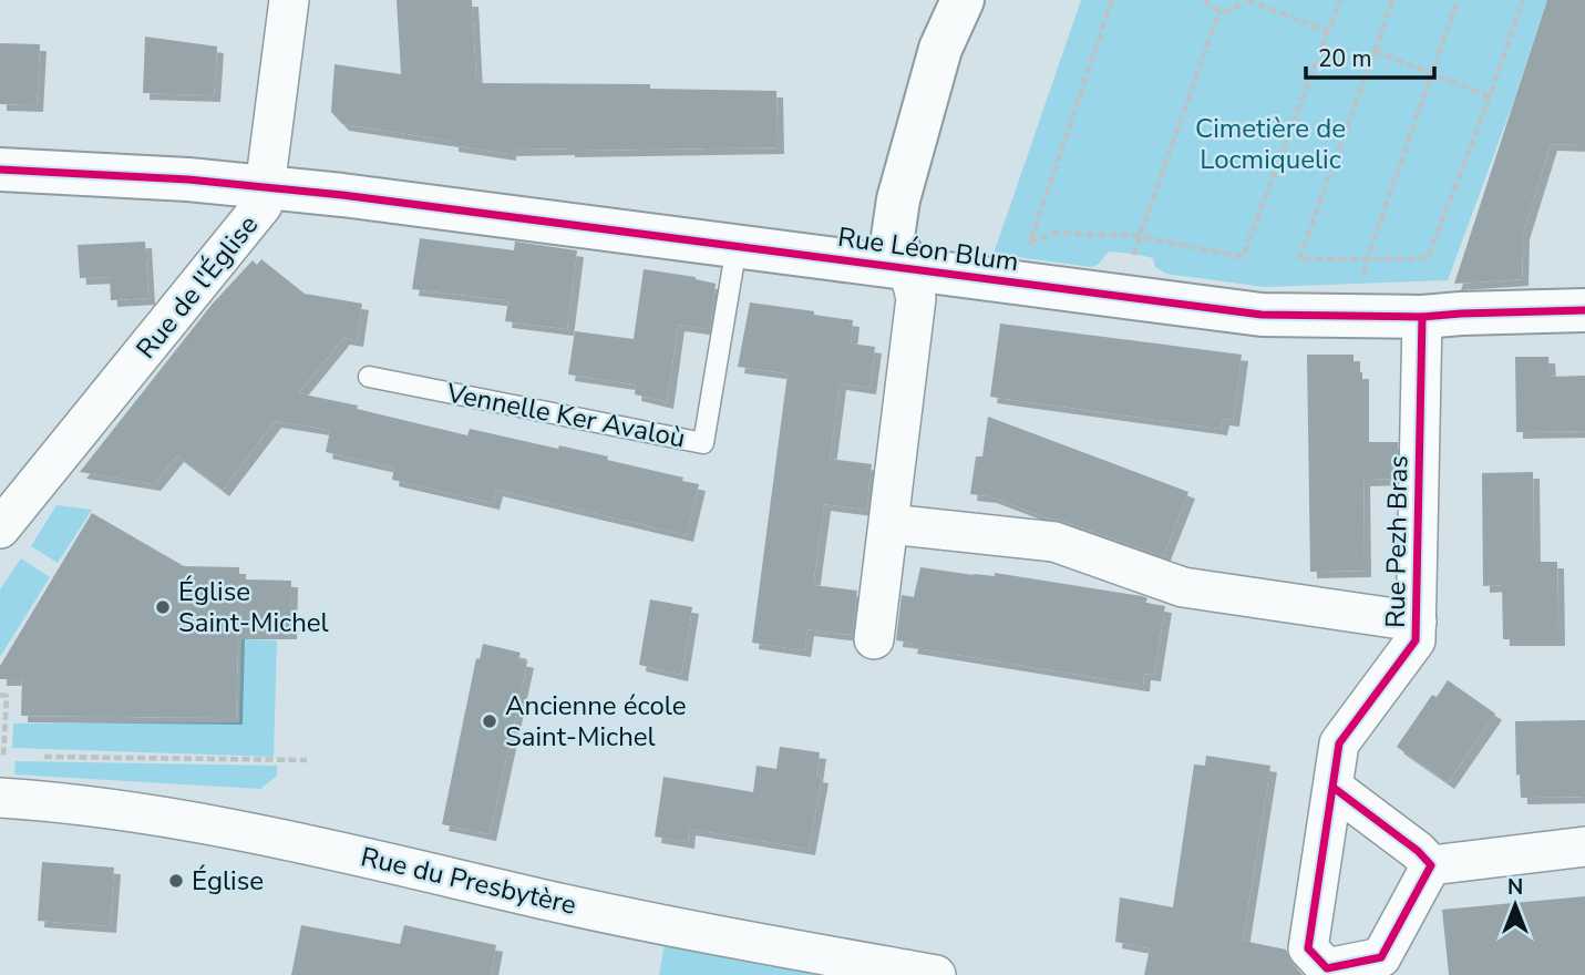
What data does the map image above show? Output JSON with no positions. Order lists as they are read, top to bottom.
{
  "streets": {
    "street": [
      "Rue Léon Blum",
      "Rue de l'Église",
      "Rue Pezh Bras",
      "Rue du Presbytère"
    ],
    "lane": ["Vennelle Ker Avaloù"]
  },
  "crossings": [
    ["Rue Léon Blum", "Rue de l'Église"],
    ["Rue Léon Blum", "Vennelle Ker Avaloù"],
    ["Rue Léon Blum", "Rue Pezh Bras"]
  ],
  "parks": ["Cimetière de Locmiquelic"],
  "places": ["Église Saint-Michel", "Ancienne école Saint-Michel", "Église"],
  "scale_bar": "20 m",
  "north": "top"
}
